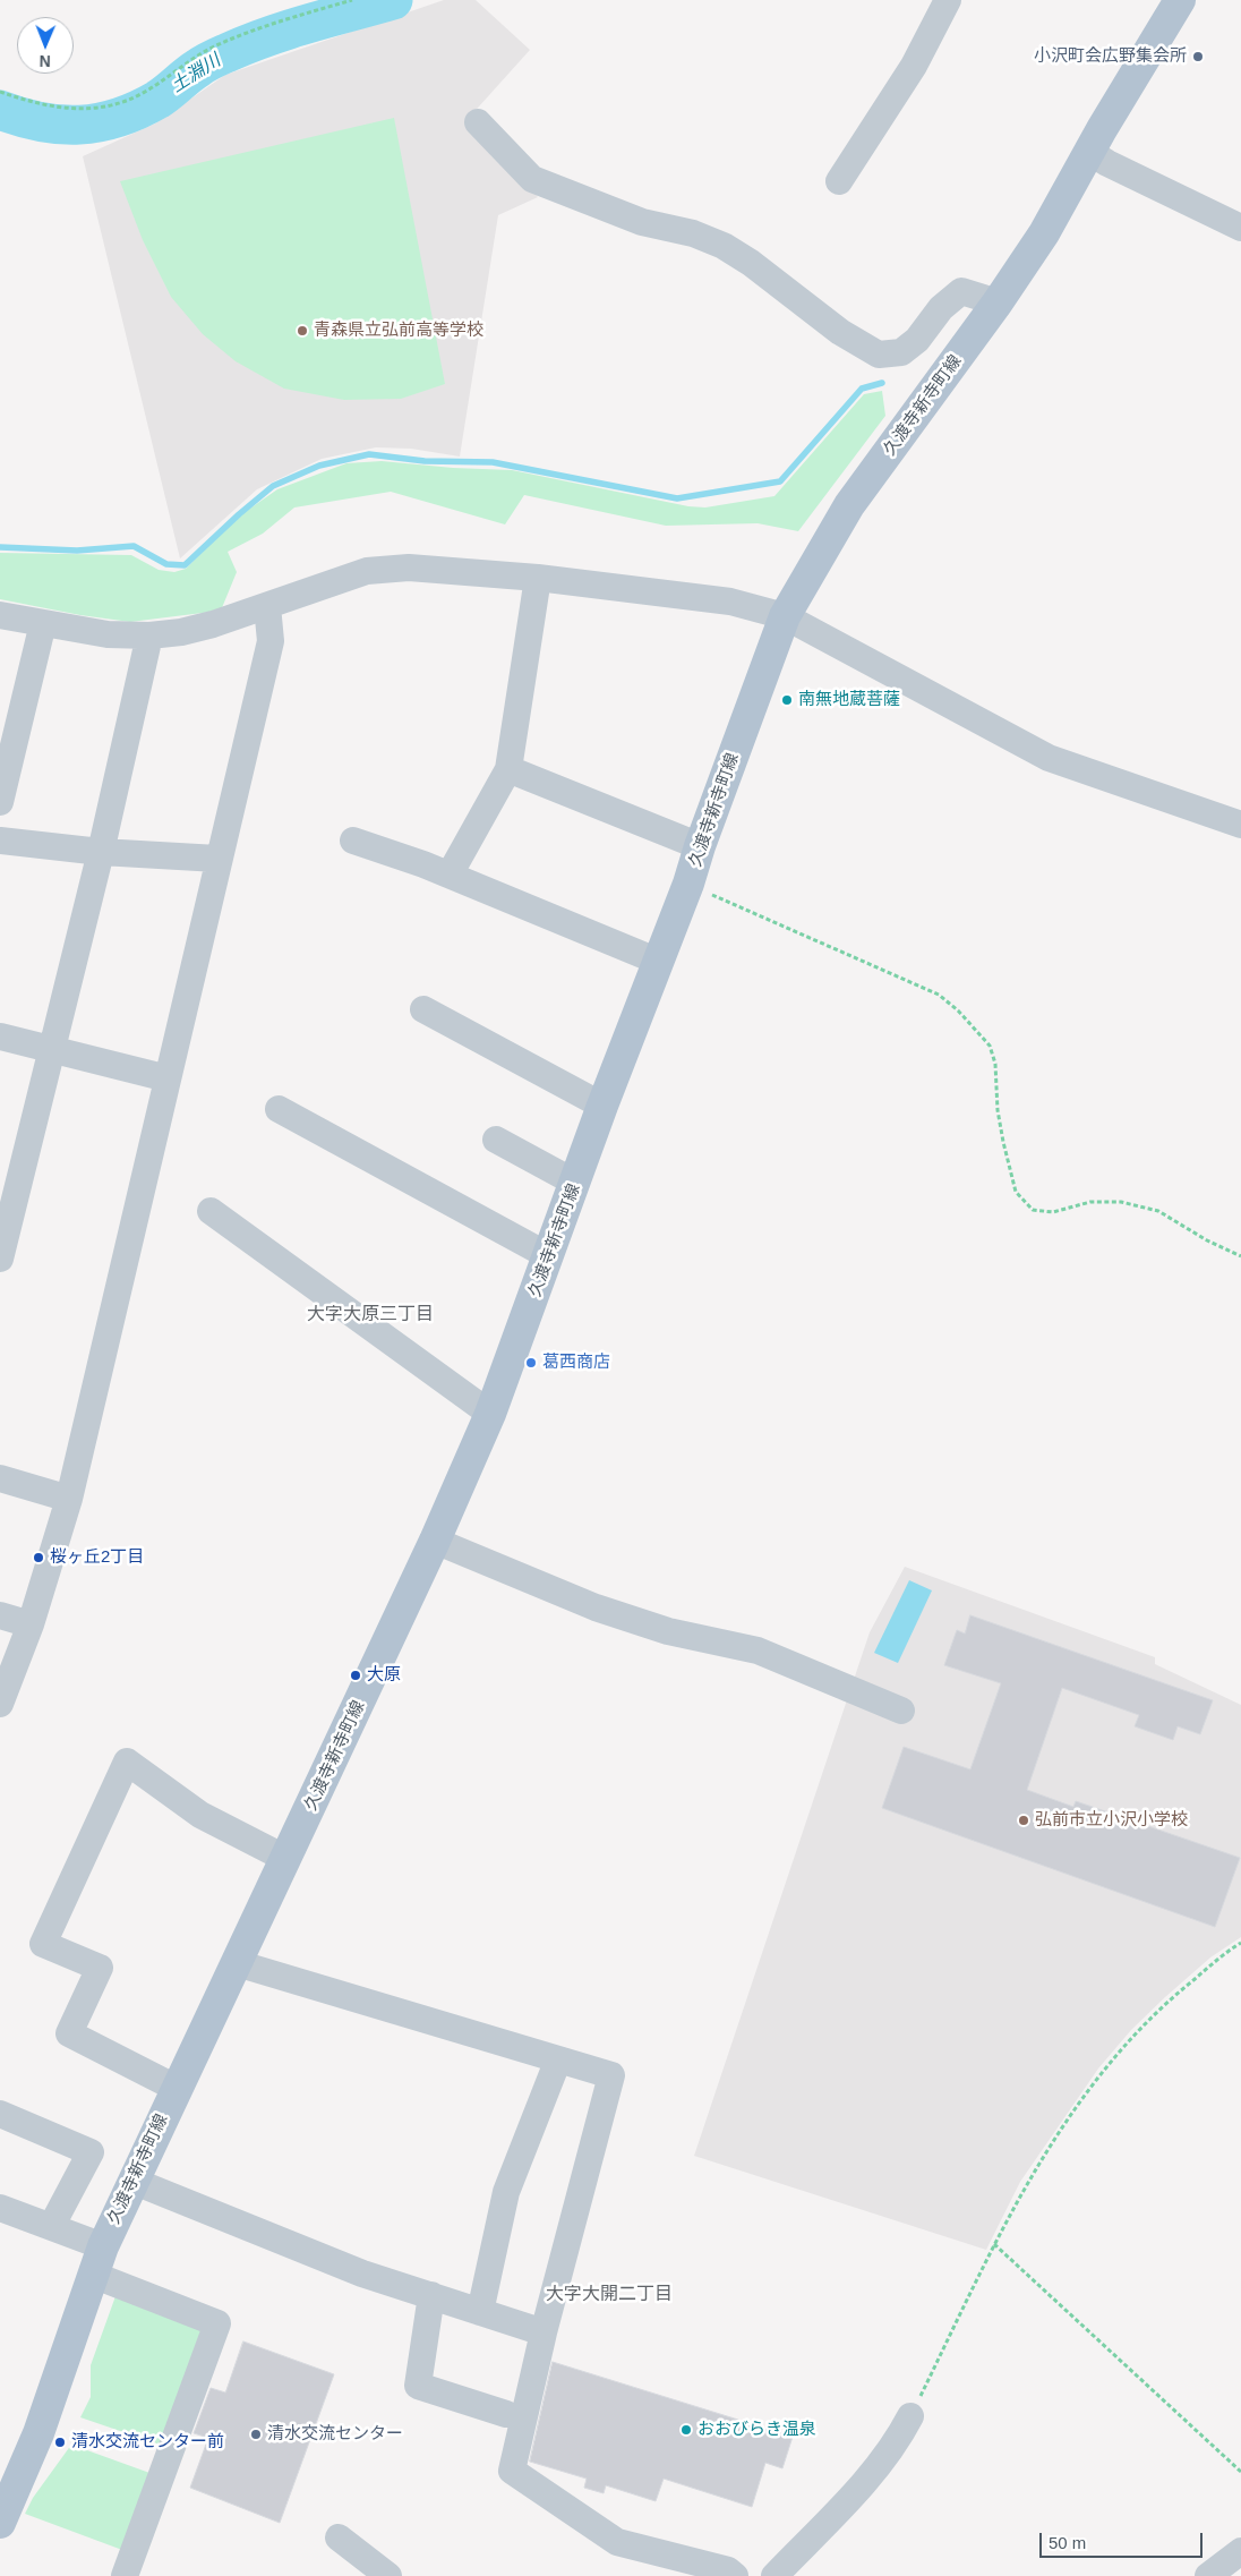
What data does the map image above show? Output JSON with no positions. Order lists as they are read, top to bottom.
{
  "streets": {
    "main road": ["久渡寺新寺町線"]
  },
  "districts": ["大字大原三丁目", "大字大開二丁目"],
  "water": ["土淵川"],
  "places": [
    "小沢町会広野集会所",
    "青森県立弘前高等学校",
    "南無地蔵菩薩",
    "葛西商店",
    "桜ヶ丘2丁目",
    "大原",
    "弘前市立小沢小学校",
    "おおびらき温泉",
    "清水交流センター",
    "清水交流センター前"
  ],
  "scale_bar": "50 m",
  "north": "bottom"
}
